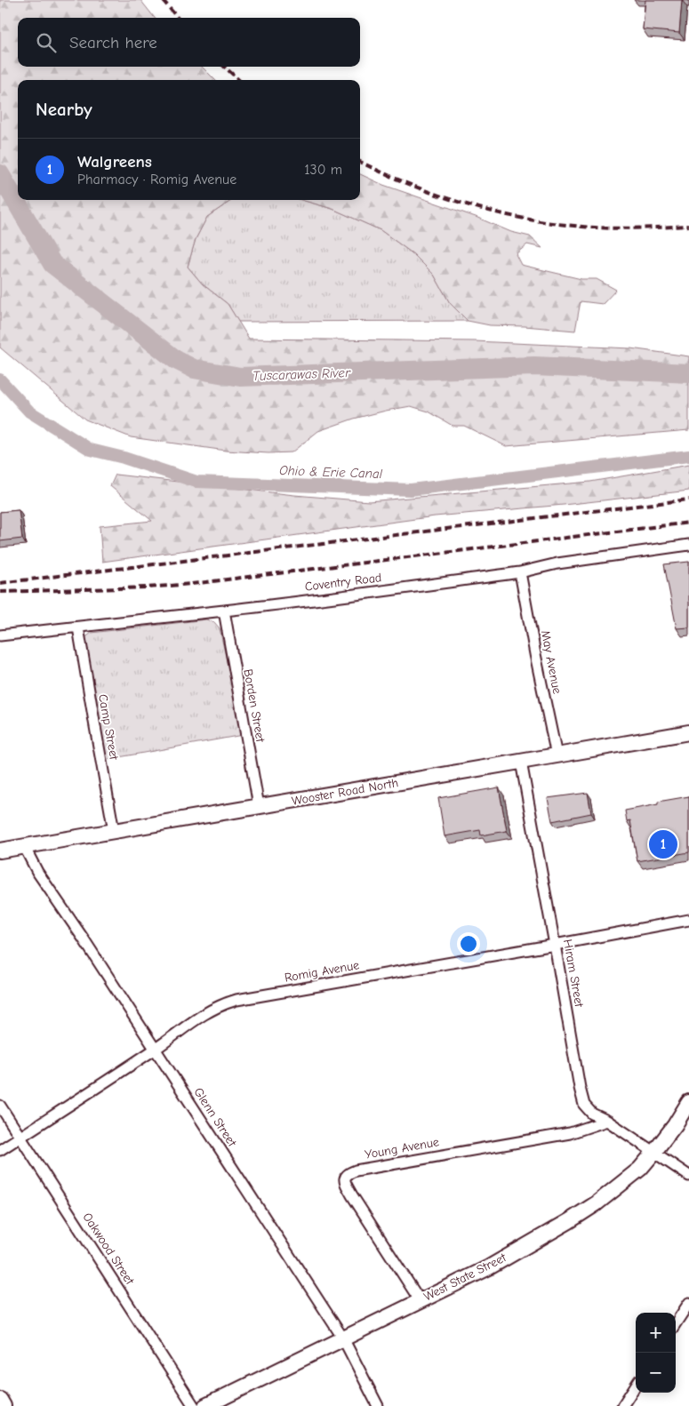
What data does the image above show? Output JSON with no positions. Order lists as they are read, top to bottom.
{
  "streets": {
    "main road": ["Wooster Road North", "West State Street"],
    "street": [
      "Coventry Road",
      "May Avenue",
      "Borden Street",
      "Camp Street",
      "Romig Avenue",
      "Hiram Street",
      "Glenn Street",
      "Young Avenue",
      "Oakwood Street"
    ]
  },
  "crossings": [
    ["Coventry Road", "May Avenue"],
    ["Coventry Road", "Borden Street"],
    ["Coventry Road", "Camp Street"],
    ["May Avenue", "Wooster Road North"],
    ["Borden Street", "Wooster Road North"],
    ["Camp Street", "Wooster Road North"],
    ["Wooster Road North", "Hiram Street"],
    ["Wooster Road North", "Glenn Street"],
    ["Romig Avenue", "Hiram Street"],
    ["Romig Avenue", "Glenn Street"],
    ["Romig Avenue", "Oakwood Street"],
    ["Hiram Street", "Young Avenue"],
    ["Hiram Street", "West State Street"],
    ["Glenn Street", "West State Street"],
    ["Young Avenue", "West State Street"]
  ],
  "water": ["Tuscarawas River", "Ohio & Erie Canal"],
  "page": {
    "search": "Search here",
    "heading": "Nearby",
    "list": [
      {
        "mark": "1",
        "name": "Walgreens",
        "note": "Pharmacy · Romig Avenue",
        "value": "130 m"
      }
    ],
    "pins": "1",
    "map_buttons": ["+", "−"]
  }
}
